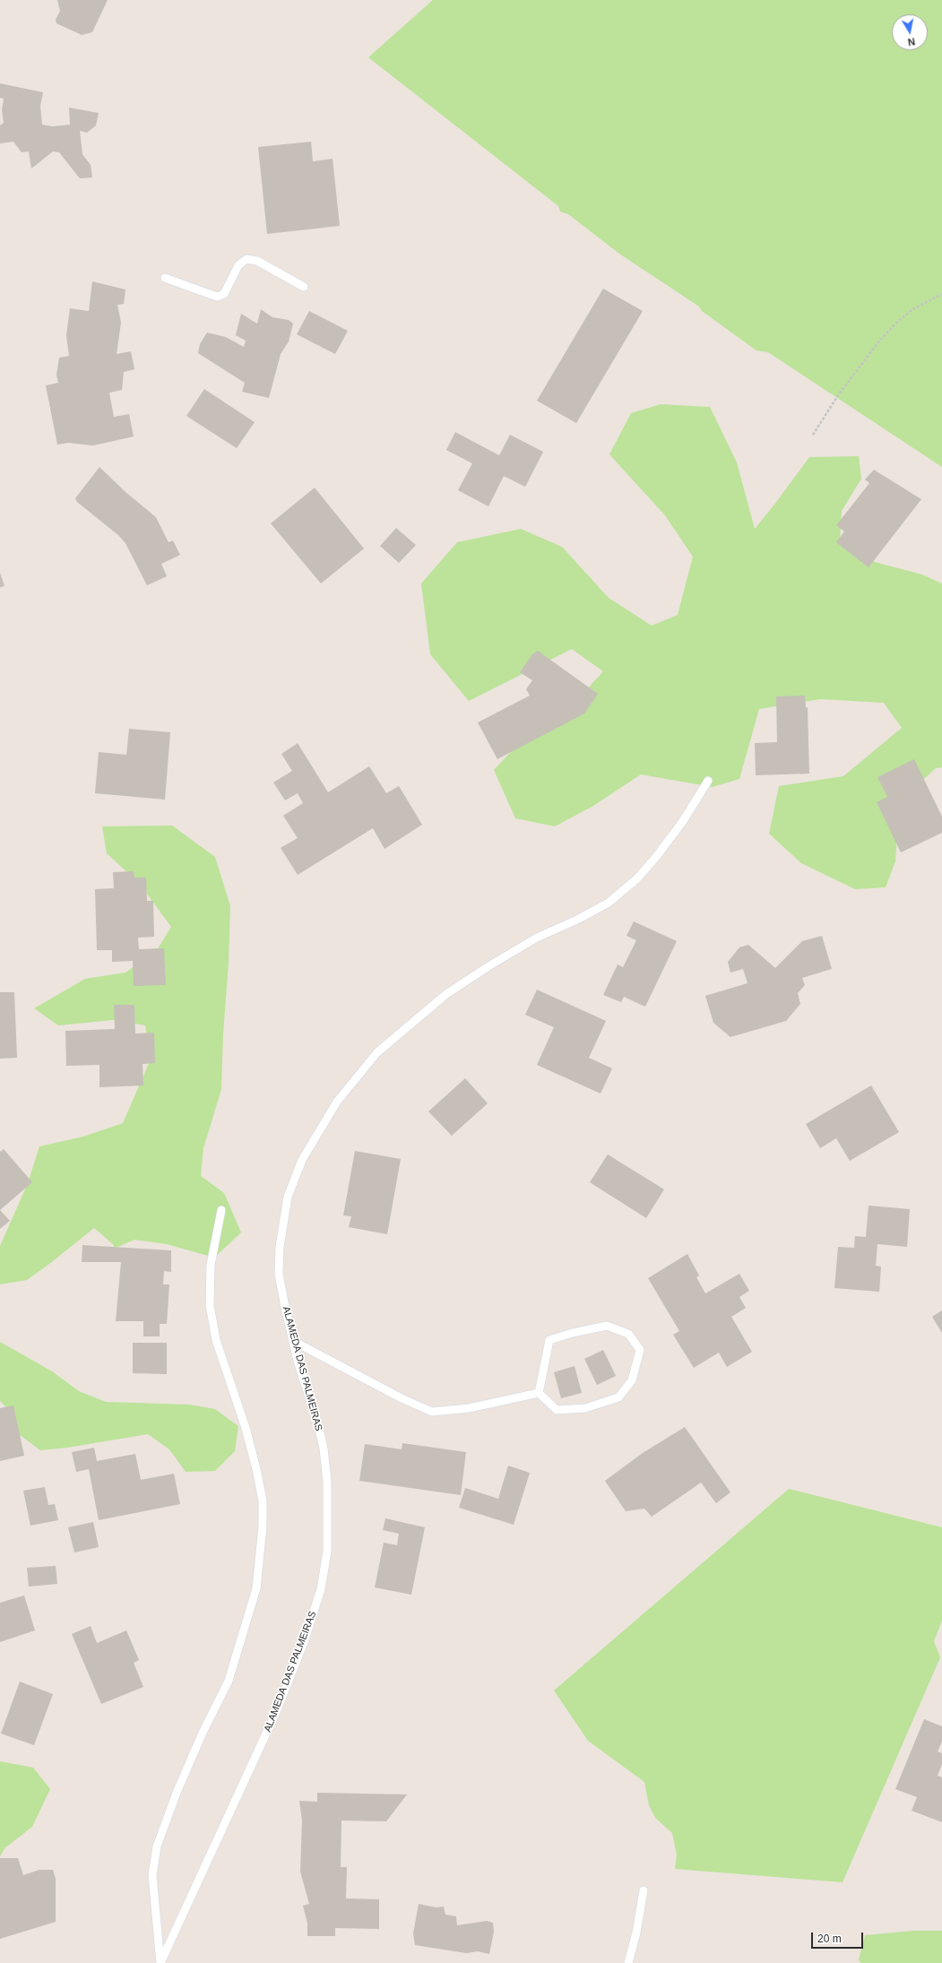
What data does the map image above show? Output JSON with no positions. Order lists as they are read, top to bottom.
{
  "streets": {
    "lane": ["ALAMEDA DAS PALMEIRAS"]
  },
  "scale_bar": "20 m",
  "north": "bottom"
}
